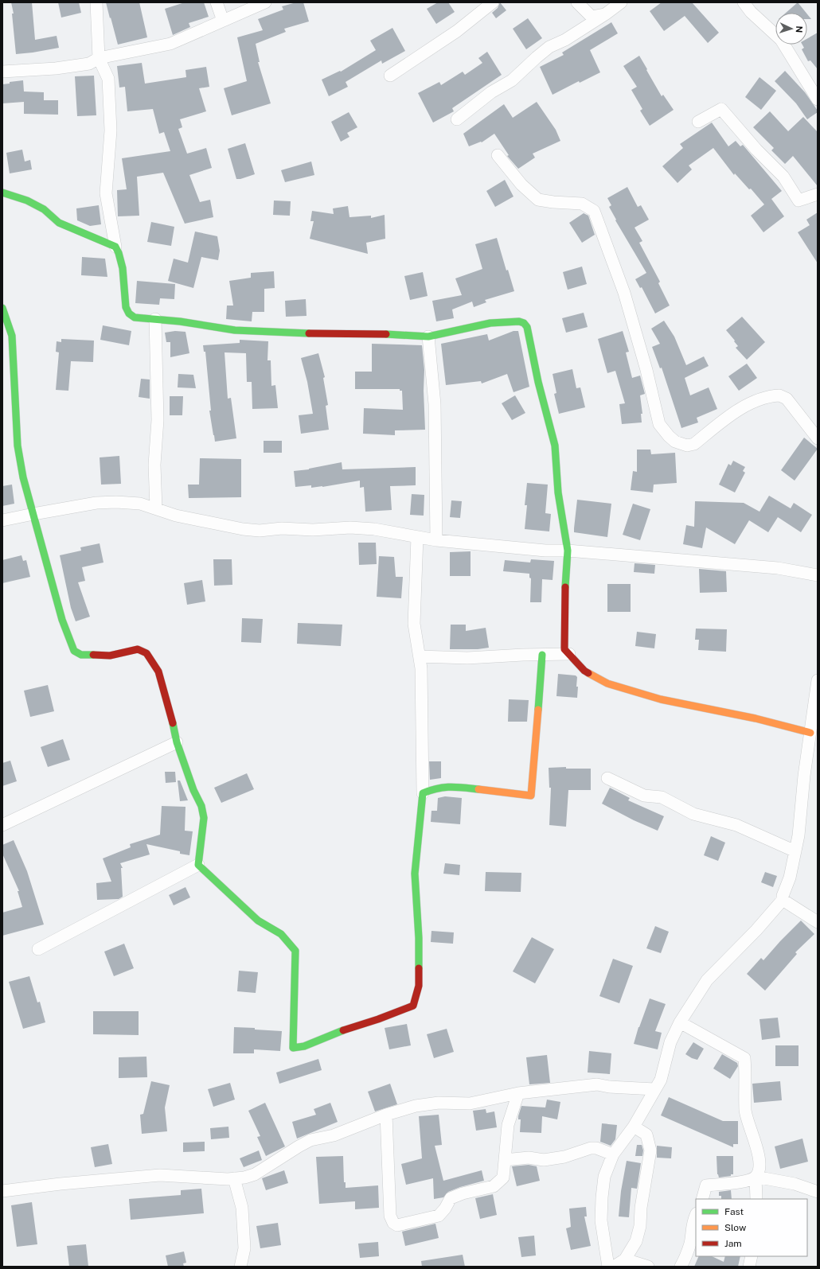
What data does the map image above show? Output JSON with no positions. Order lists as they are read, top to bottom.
{
  "legend": ["Fast", "Slow", "Jam"],
  "north": "right"
}
